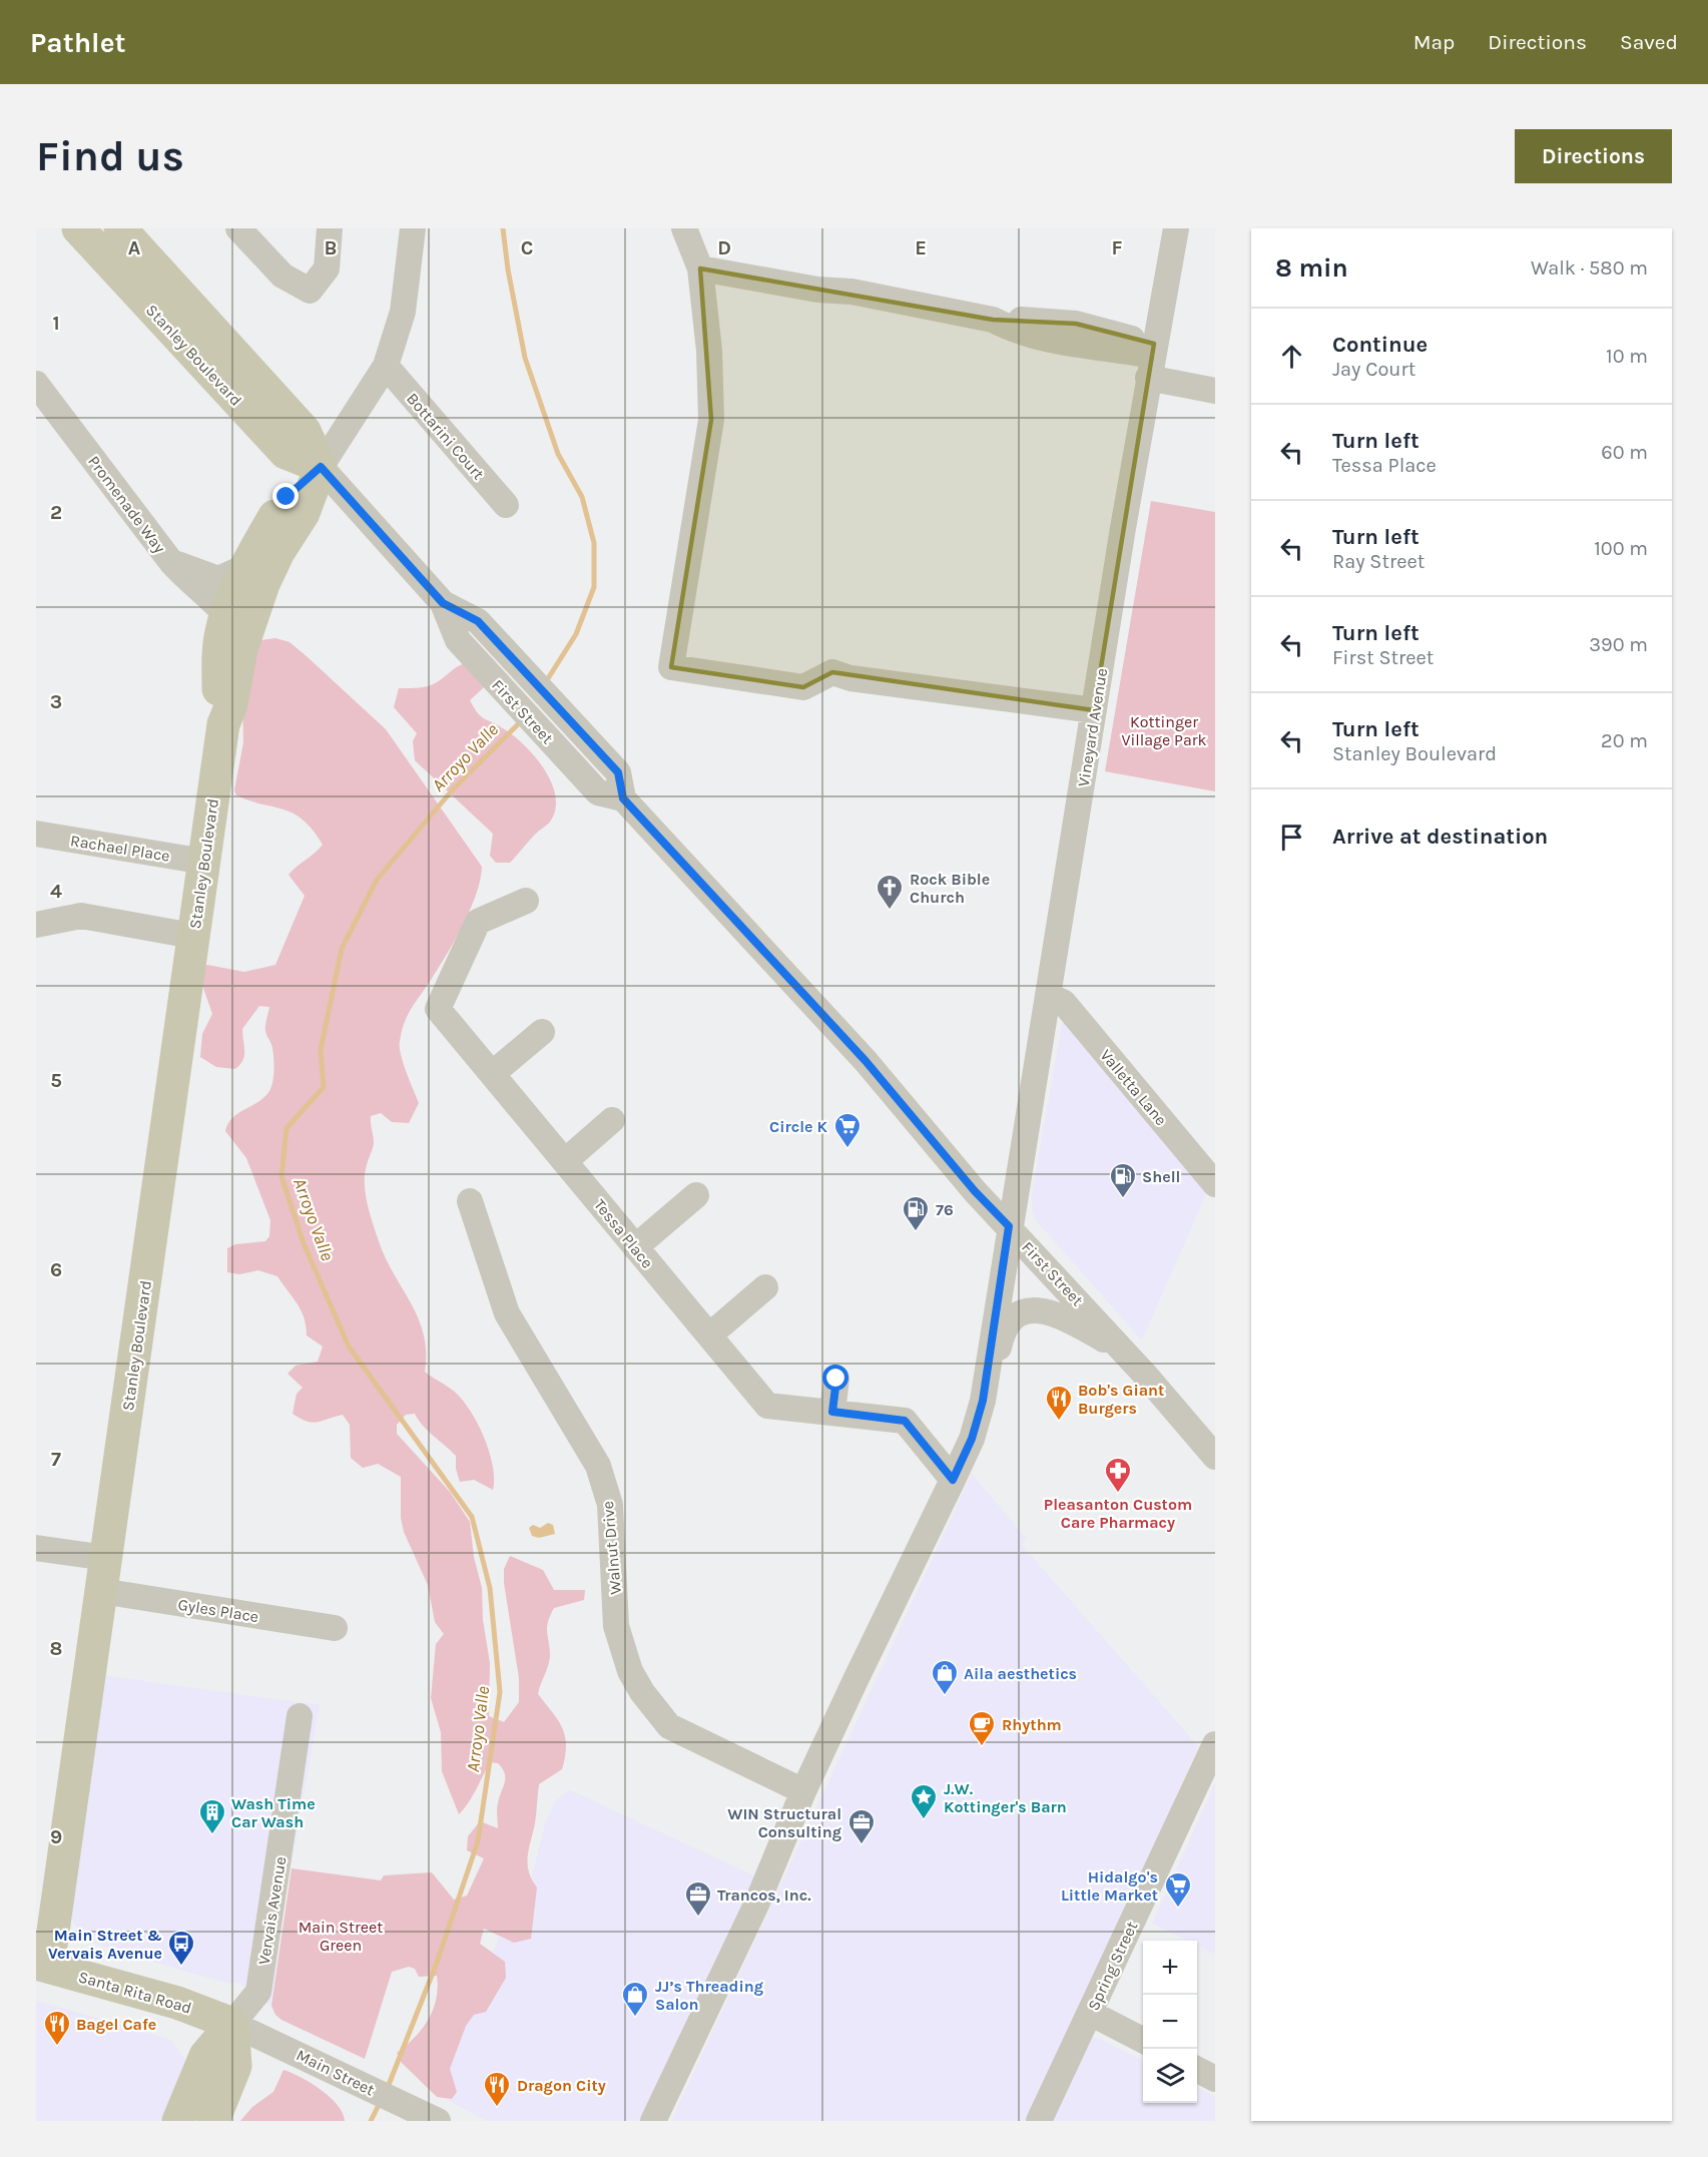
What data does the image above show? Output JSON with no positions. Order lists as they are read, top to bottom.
{
  "streets": {
    "main road": ["Stanley Boulevard", "Santa Rita Road"],
    "street": [
      "Bottarini Court",
      "Promenade Way",
      "First Street",
      "Vineyard Avenue",
      "Rachael Place",
      "Valletta Lane",
      "Tessa Place",
      "Walnut Drive",
      "Gyles Place",
      "Vervais Avenue",
      "Spring Street",
      "Main Street"
    ]
  },
  "crossings": [
    ["Stanley Boulevard", "Promenade Way"],
    ["Stanley Boulevard", "First Street"],
    ["Stanley Boulevard", "Rachael Place"],
    ["Stanley Boulevard", "Gyles Place"],
    ["Stanley Boulevard", "Santa Rita Road"],
    ["First Street", "Vineyard Avenue"],
    ["Vineyard Avenue", "Valletta Lane"],
    ["Vervais Avenue", "Santa Rita Road"],
    ["Vervais Avenue", "Main Street"],
    ["Santa Rita Road", "Main Street"]
  ],
  "water": ["Arroyo Valle"],
  "parks": ["Kottinger Village Park", "Main Street Green"],
  "places": {
    "church": ["Rock Bible Church"],
    "supermarket": ["Circle K", "Hidalgo's Little Market"],
    "fuel station": ["Shell", "76"],
    "restaurant": ["Bob's Giant Burgers", "Bagel Cafe", "Dragon City"],
    "pharmacy": ["Pleasanton Custom Care Pharmacy"],
    "shop": ["Aila aesthetics", "JJ’s Threading Salon"],
    "cafe": ["Rhythm"],
    "place": ["J.W. Kottinger's Barn"],
    "building": ["Wash Time Car Wash"],
    "office": ["WIN Structural Consulting", "Trancos, Inc."],
    "bus stop": ["Main Street & Vervais Avenue"]
  },
  "page": {
    "header": "Pathlet",
    "nav": ["Map", "Directions", "Saved"],
    "buttons": "Directions",
    "title": "Find us",
    "heading": ["8 min", "Walk · 580 m"],
    "list": [
      ["Continue", "Jay Court", "10 m"],
      ["Turn left", "Tessa Place", "60 m"],
      ["Turn left", "Ray Street", "100 m"],
      ["Turn left", "First Street", "390 m"],
      ["Turn left", "Stanley Boulevard", "20 m"],
      "Arrive at destination"
    ],
    "map_buttons": ["+", "−"]
  },
  "grid": {
    "columns": [
      "A",
      "B",
      "C",
      "D",
      "E",
      "F"
    ],
    "rows": [
      "1",
      "2",
      "3",
      "4",
      "5",
      "6",
      "7",
      "8",
      "9"
    ]
  }
}
